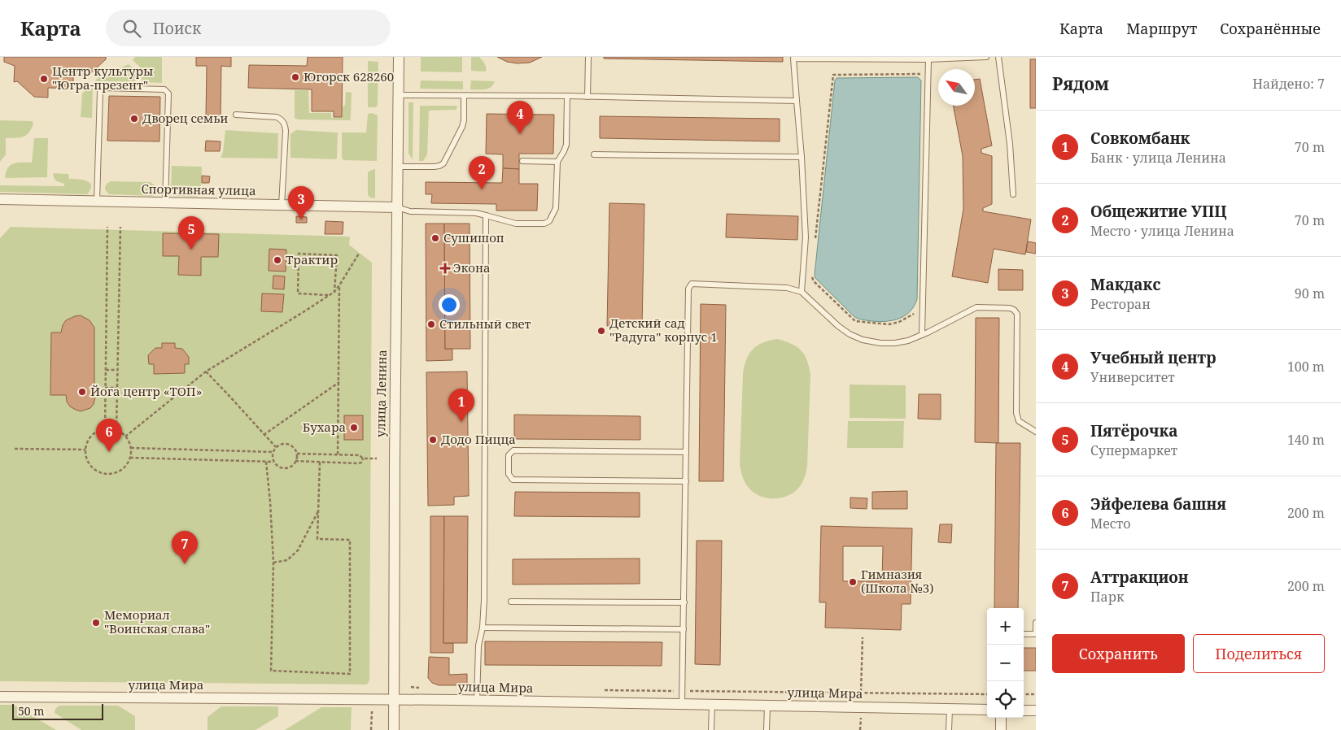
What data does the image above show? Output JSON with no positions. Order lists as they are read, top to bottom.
{
  "streets": {
    "street": ["Спортивная улица", "улица Ленина", "улица Мира"]
  },
  "crossings": [
    ["Спортивная улица", "улица Ленина"],
    ["улица Ленина", "улица Мира"]
  ],
  "places": {
    "other": [
      "Югорск 628260",
      "Центр культуры \"Югра-презент\"",
      "Дворец семьи",
      "Сушишоп",
      "Трактир",
      "Стильный свет",
      "Детский сад \"Радуга\" корпус 1",
      "Йога центр «ТОП»",
      "Бухара",
      "Додо Пицца",
      "Гимназия (Школа №3)",
      "Мемориал \"Воинская слава\""
    ],
    "health": ["Экона"]
  },
  "scale_bar": "50 m",
  "north": "top left",
  "page": {
    "header": "Карта",
    "search": "Поиск",
    "nav": ["Карта", "Маршрут", "Сохранённые"],
    "heading": ["Рядом", "Найдено: 7"],
    "pins": [
      "4",
      "2",
      "3",
      "5",
      "1",
      "6",
      "7"
    ],
    "list": [
      {
        "mark": "1",
        "name": "Совкомбанк",
        "note": "Банк · улица Ленина",
        "value": "70 m"
      },
      {
        "mark": "2",
        "name": "Общежитие УПЦ",
        "note": "Место · улица Ленина",
        "value": "70 m"
      },
      {
        "mark": "3",
        "name": "Макдакс",
        "note": "Ресторан",
        "value": "90 m"
      },
      {
        "mark": "4",
        "name": "Учебный центр",
        "note": "Университет",
        "value": "100 m"
      },
      {
        "mark": "5",
        "name": "Пятёрочка",
        "note": "Супермаркет",
        "value": "140 m"
      },
      {
        "mark": "6",
        "name": "Эйфелева башня",
        "note": "Место",
        "value": "200 m"
      },
      {
        "mark": "7",
        "name": "Аттракцион",
        "note": "Парк",
        "value": "200 m"
      }
    ],
    "map_buttons": ["+", "−"],
    "buttons": ["Сохранить", "Поделиться"],
    "scale": "50 m"
  }
}
